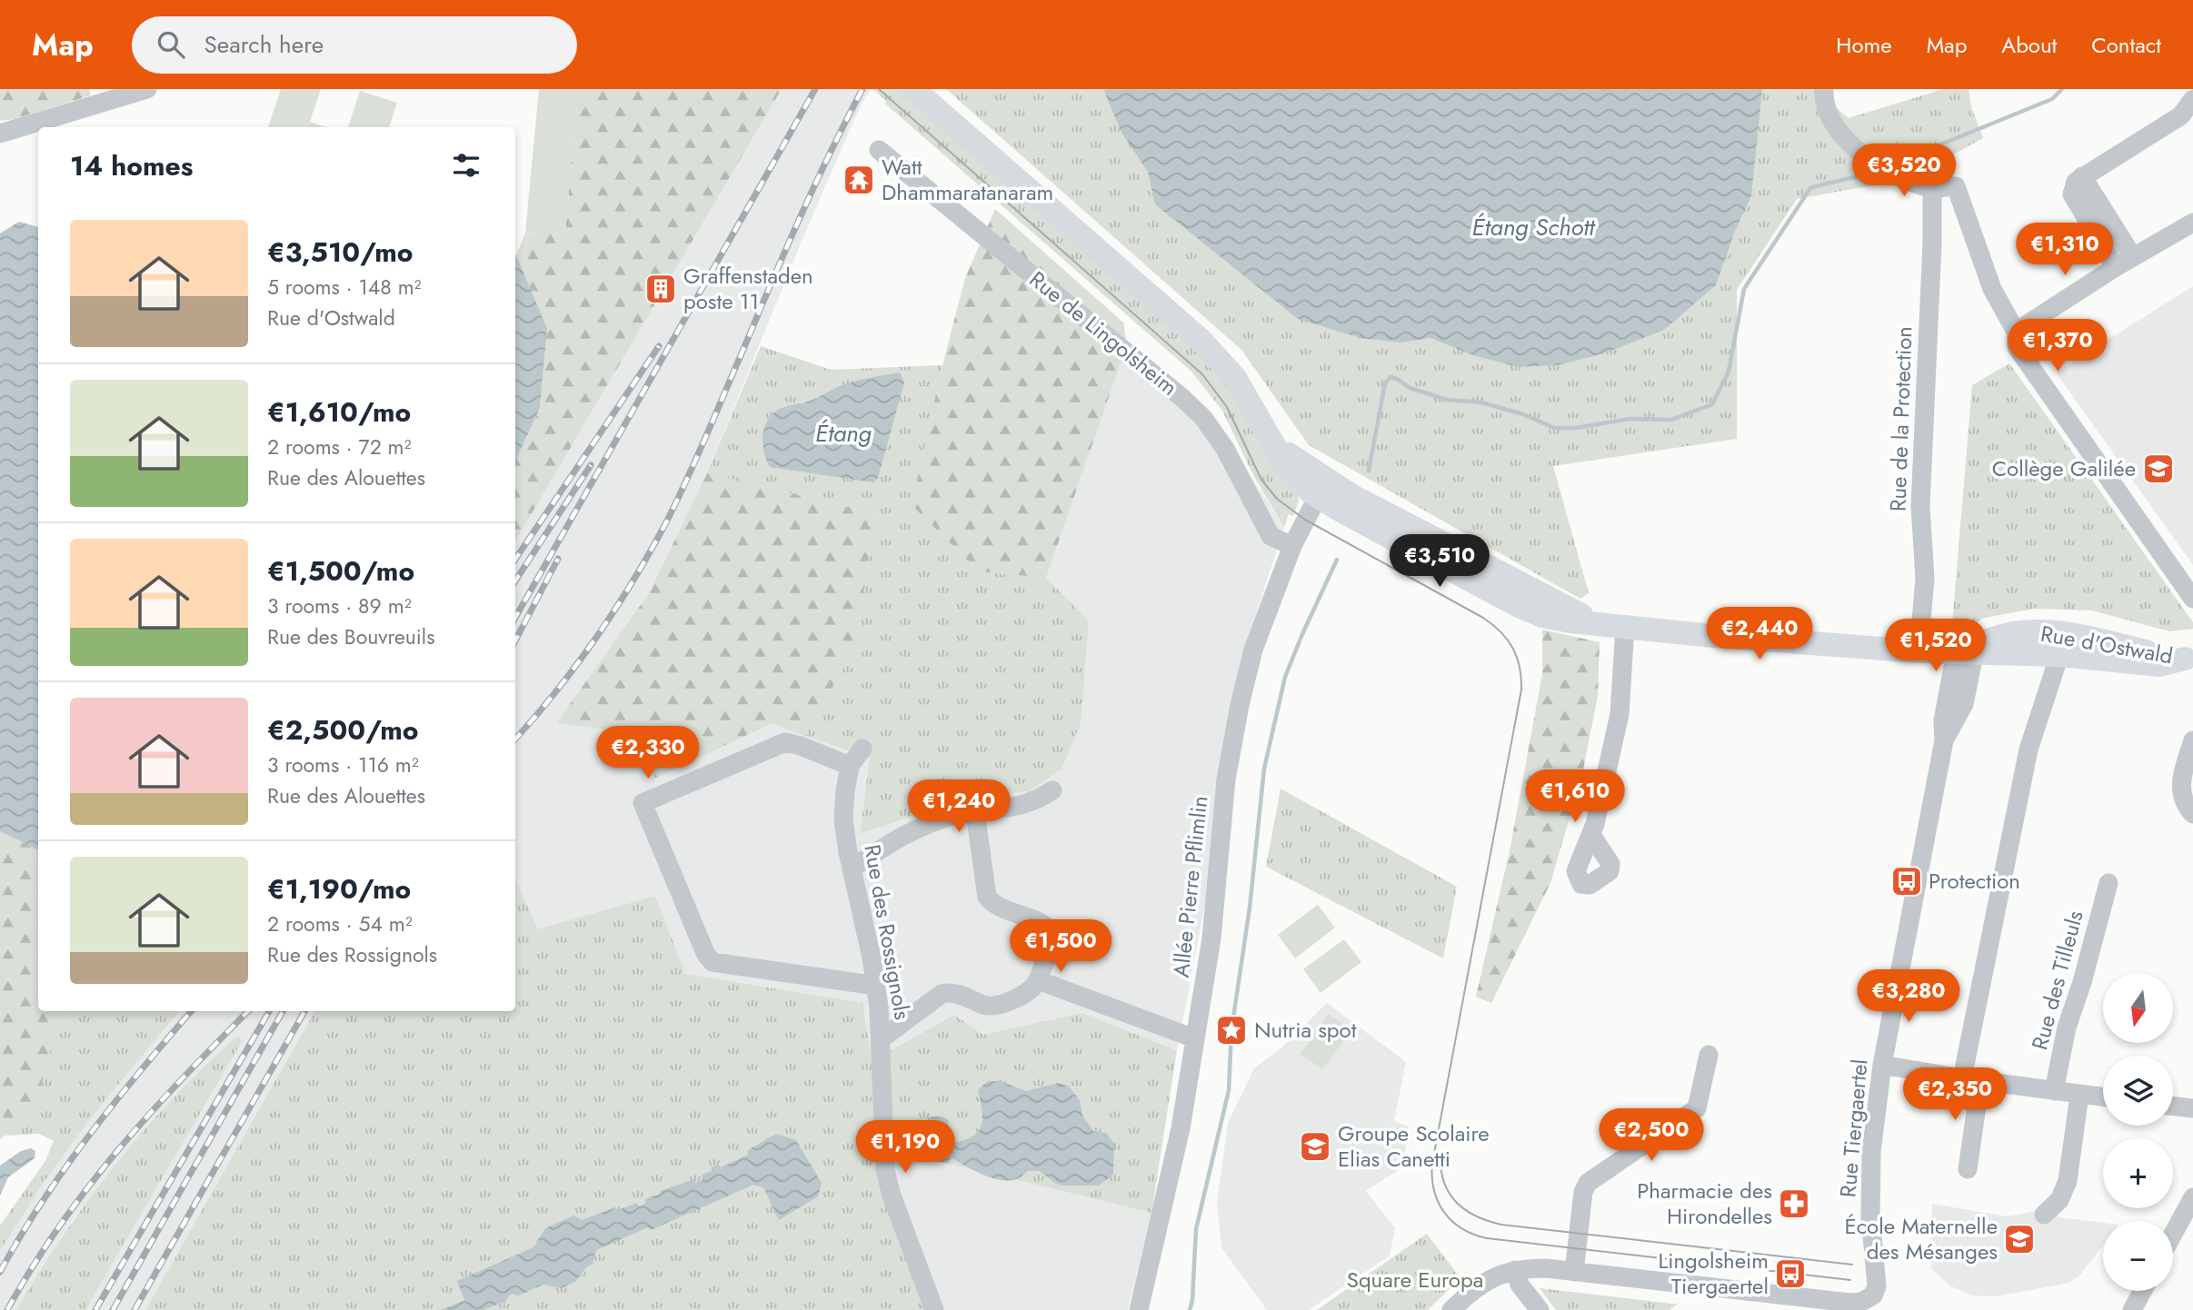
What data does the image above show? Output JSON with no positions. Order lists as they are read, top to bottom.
{
  "streets": {
    "main road": ["Rue d'Ostwald"],
    "street": [
      "Rue de Lingolsheim",
      "Rue de la Protection",
      "Allée Pierre Pflimlin",
      "Rue des Rossignols",
      "Rue des Tilleuls",
      "Rue Tiergaertel"
    ]
  },
  "crossings": [
    ["Rue de Lingolsheim", "Allée Pierre Pflimlin"],
    ["Rue de la Protection", "Rue d'Ostwald"],
    ["Rue d'Ostwald", "Allée Pierre Pflimlin"],
    ["Rue d'Ostwald", "Rue Tiergaertel"]
  ],
  "water": ["Étang Schott", "Étang"],
  "parks": ["Square Europa"],
  "places": {
    "temple": ["Watt Dhammaratanaram"],
    "building": ["Graffenstaden poste 11"],
    "school or university": ["Collège Galilée", "Groupe Scolaire Elias Canetti", "École Maternelle des Mésanges"],
    "bus stop": ["Protection", "Lingolsheim Tiergaertel"],
    "place": ["Nutria spot"],
    "pharmacy": ["Pharmacie des Hirondelles"]
  },
  "north": "bottom",
  "page": {
    "header": "Map",
    "search": "Search here",
    "nav": [
      "Home",
      "Map",
      "About",
      "Contact"
    ],
    "heading": "14 homes",
    "price": [
      "€3,520",
      "€1,310",
      "€1,370",
      "€3,510",
      "€2,440",
      "€1,520",
      "€2,330",
      "€1,610",
      "€1,240",
      "€1,500",
      "€3,280",
      "€2,350",
      "€2,500",
      "€1,190"
    ],
    "list": [
      {
        "name": "€3,510/mo",
        "note": "5 rooms · 148 m² · Rue d'Ostwald"
      },
      {
        "name": "€1,610/mo",
        "note": "2 rooms · 72 m² · Rue des Alouettes"
      },
      {
        "name": "€1,500/mo",
        "note": "3 rooms · 89 m² · Rue des Bouvreuils"
      },
      {
        "name": "€2,500/mo",
        "note": "3 rooms · 116 m² · Rue des Alouettes"
      },
      {
        "name": "€1,190/mo",
        "note": "2 rooms · 54 m² · Rue des Rossignols"
      }
    ],
    "map_buttons": ["+", "−"]
  }
}
